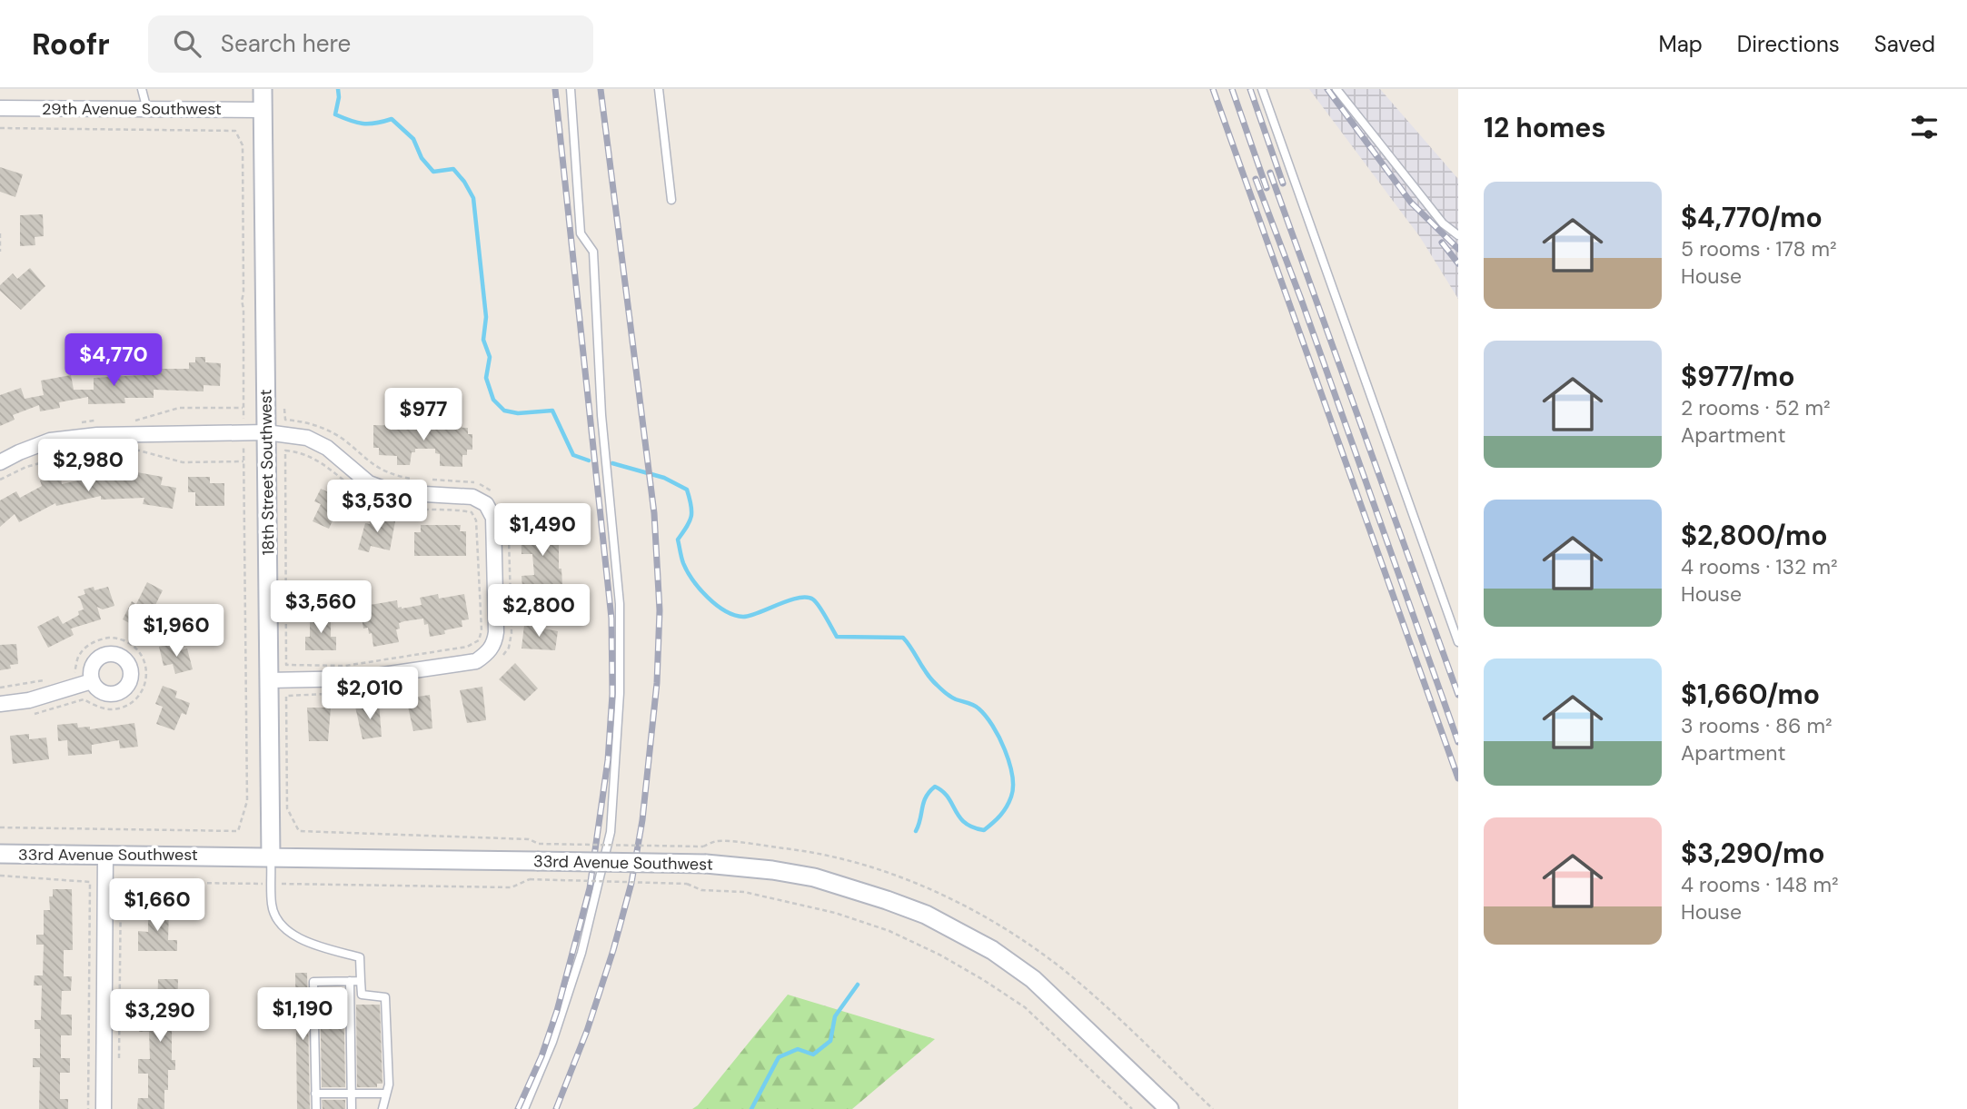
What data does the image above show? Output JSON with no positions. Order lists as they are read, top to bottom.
{
  "streets": {
    "street": ["29th Avenue Southwest", "18th Street Southwest", "33rd Avenue Southwest"]
  },
  "crossings": [
    ["29th Avenue Southwest", "18th Street Southwest"],
    ["18th Street Southwest", "33rd Avenue Southwest"]
  ],
  "page": {
    "header": "Roofr",
    "search": "Search here",
    "nav": ["Map", "Directions", "Saved"],
    "heading": "12 homes",
    "list": [
      {
        "name": "$4,770/mo",
        "note": "5 rooms · 178 m² · House"
      },
      {
        "name": "$977/mo",
        "note": "2 rooms · 52 m² · Apartment"
      },
      {
        "name": "$2,800/mo",
        "note": "4 rooms · 132 m² · House"
      },
      {
        "name": "$1,660/mo",
        "note": "3 rooms · 86 m² · Apartment"
      },
      {
        "name": "$3,290/mo",
        "note": "4 rooms · 148 m² · House"
      }
    ],
    "price": [
      "$4,770",
      "$977",
      "$2,980",
      "$3,530",
      "$1,490",
      "$3,560",
      "$2,800",
      "$1,960",
      "$2,010",
      "$1,660",
      "$1,190",
      "$3,290"
    ]
  }
}
